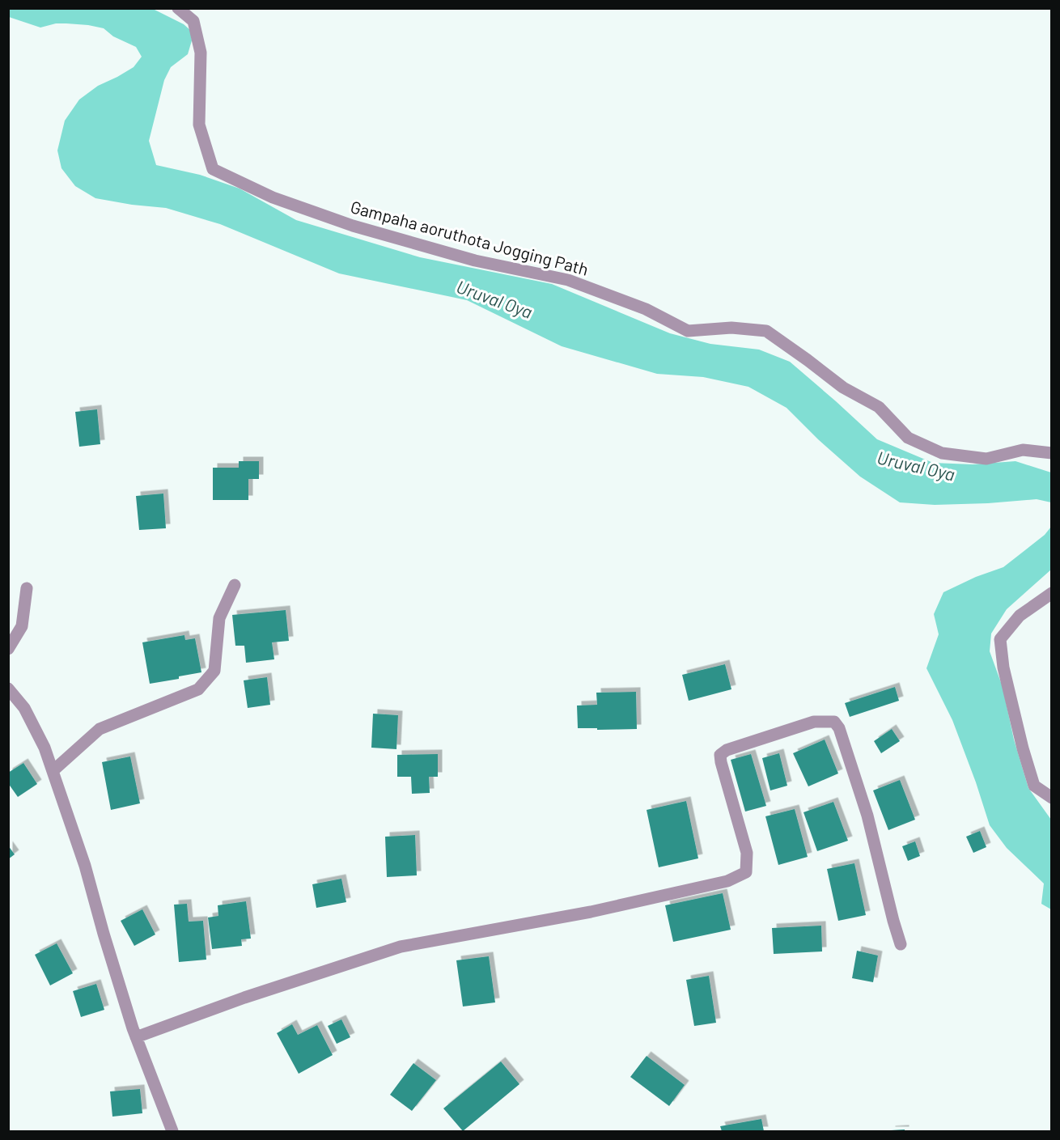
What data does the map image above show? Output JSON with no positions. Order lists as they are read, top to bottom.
{
  "streets": {
    "street": ["Gampaha aoruthota Jogging Path"]
  },
  "water": ["Uruval Oya"]
}
